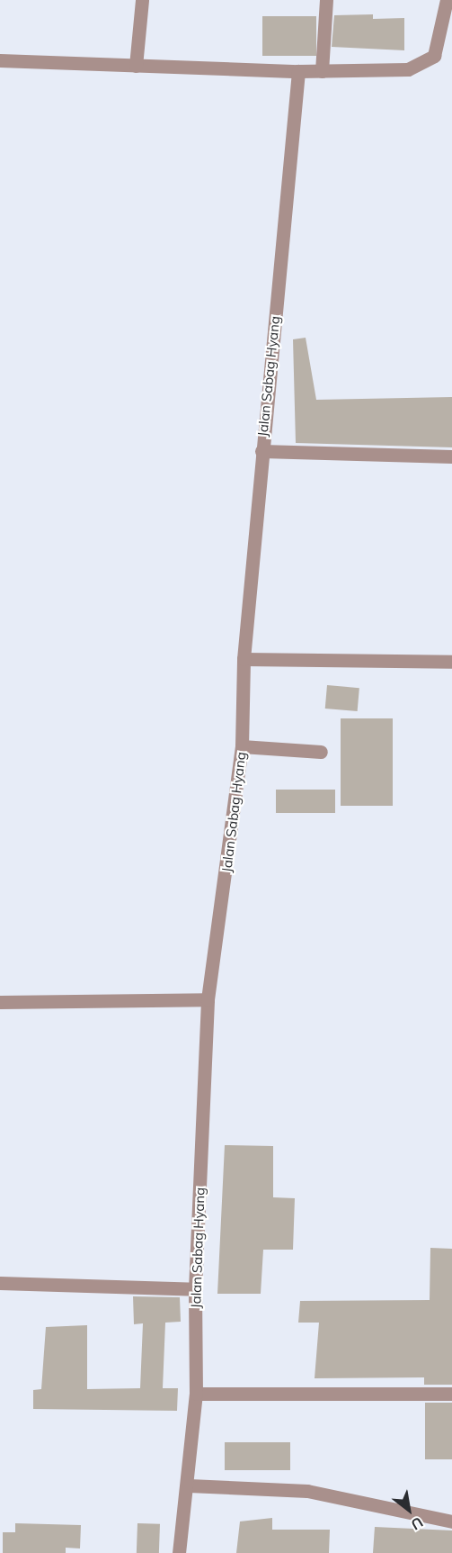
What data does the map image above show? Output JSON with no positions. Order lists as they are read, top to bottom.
{
  "streets": {
    "street": ["Jalan Sabag Hyang"]
  },
  "north": "bottom right"
}
